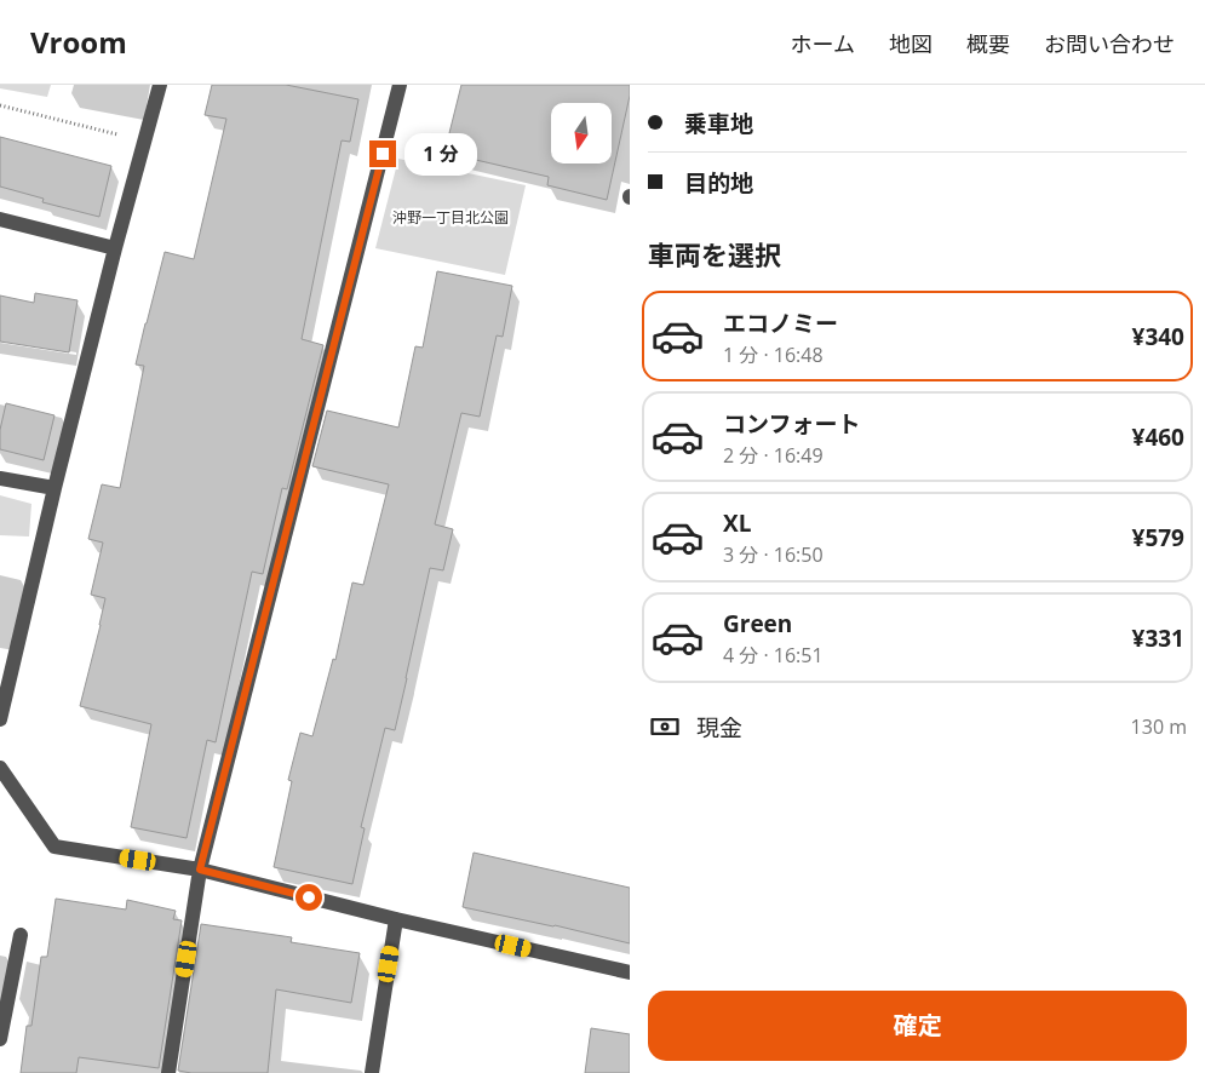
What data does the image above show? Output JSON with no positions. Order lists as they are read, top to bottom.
{
  "parks": ["沖野一丁目北公園"],
  "north": "bottom",
  "page": {
    "header": "Vroom",
    "nav": [
      "ホーム",
      "地図",
      "概要",
      "お問い合わせ"
    ],
    "banner": ["乗車地", "目的地"],
    "bubble": "1 分",
    "heading": "車両を選択",
    "list": [
      {
        "name": "エコノミー",
        "note": "1 分 · 16:48",
        "value": "¥340"
      },
      {
        "name": "コンフォート",
        "note": "2 分 · 16:49",
        "value": "¥460"
      },
      {
        "name": "XL",
        "note": "3 分 · 16:50",
        "value": "¥579"
      },
      {
        "name": "Green",
        "note": "4 分 · 16:51",
        "value": "¥331"
      }
    ],
    "pay": ["現金", "130 m"],
    "buttons": "確定"
  }
}
